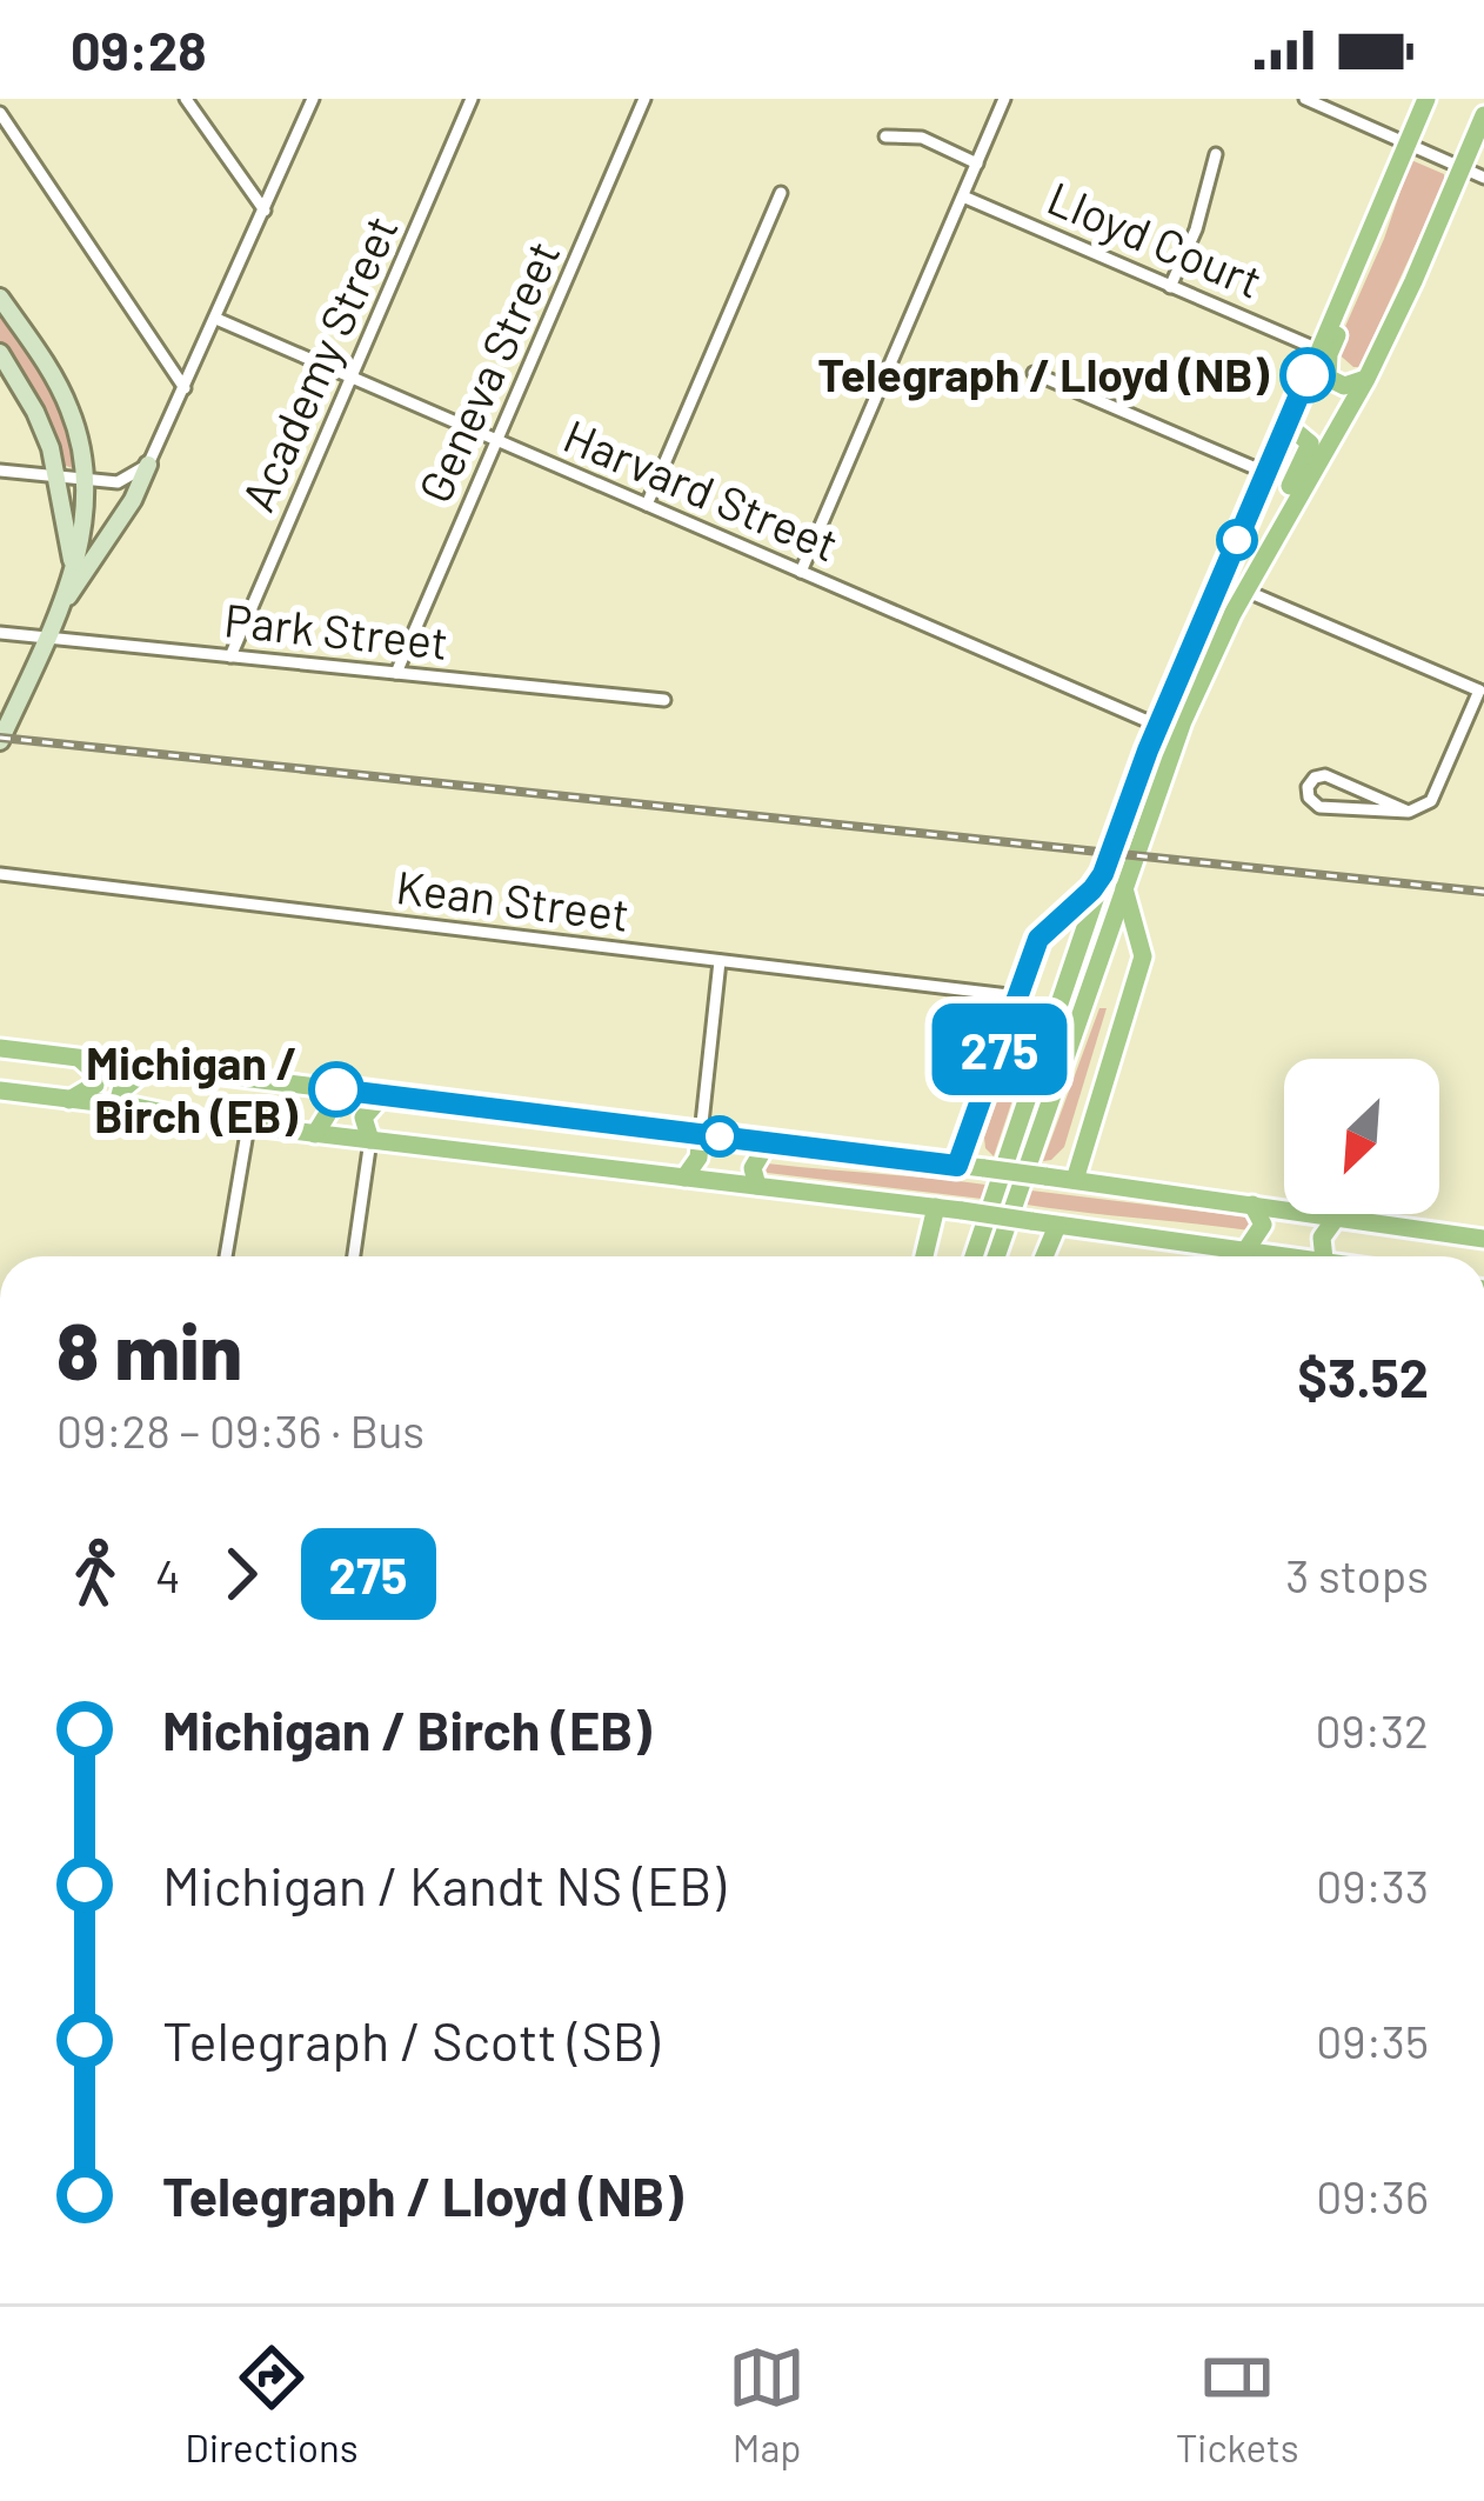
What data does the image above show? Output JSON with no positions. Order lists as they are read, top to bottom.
{
  "streets": {
    "street": [
      "Lloyd Court",
      "Academy Street",
      "Geneva Street",
      "Harvard Street",
      "Park Street",
      "Kean Street"
    ]
  },
  "crossings": [
    ["Academy Street", "Harvard Street"],
    ["Academy Street", "Park Street"],
    ["Geneva Street", "Harvard Street"],
    ["Geneva Street", "Park Street"]
  ],
  "places": ["Telegraph / Lloyd (NB)", "Michigan / Birch (EB)"],
  "lines": ["bus line 275"],
  "north": "bottom left",
  "page": {
    "status": "09:28",
    "on_map": "275",
    "heading": ["8 min", "09:28 – 09:36 · Bus", "$3.52"],
    "legs": ["4", "275", "3 stops"],
    "list": [
      {
        "name": "Michigan / Birch (EB)",
        "value": "09:32"
      },
      {
        "name": "Michigan / Kandt NS (EB)",
        "value": "09:33"
      },
      {
        "name": "Telegraph / Scott (SB)",
        "value": "09:35"
      },
      {
        "name": "Telegraph / Lloyd (NB)",
        "value": "09:36"
      }
    ],
    "tabs": ["Directions", "Map", "Tickets"]
  }
}
